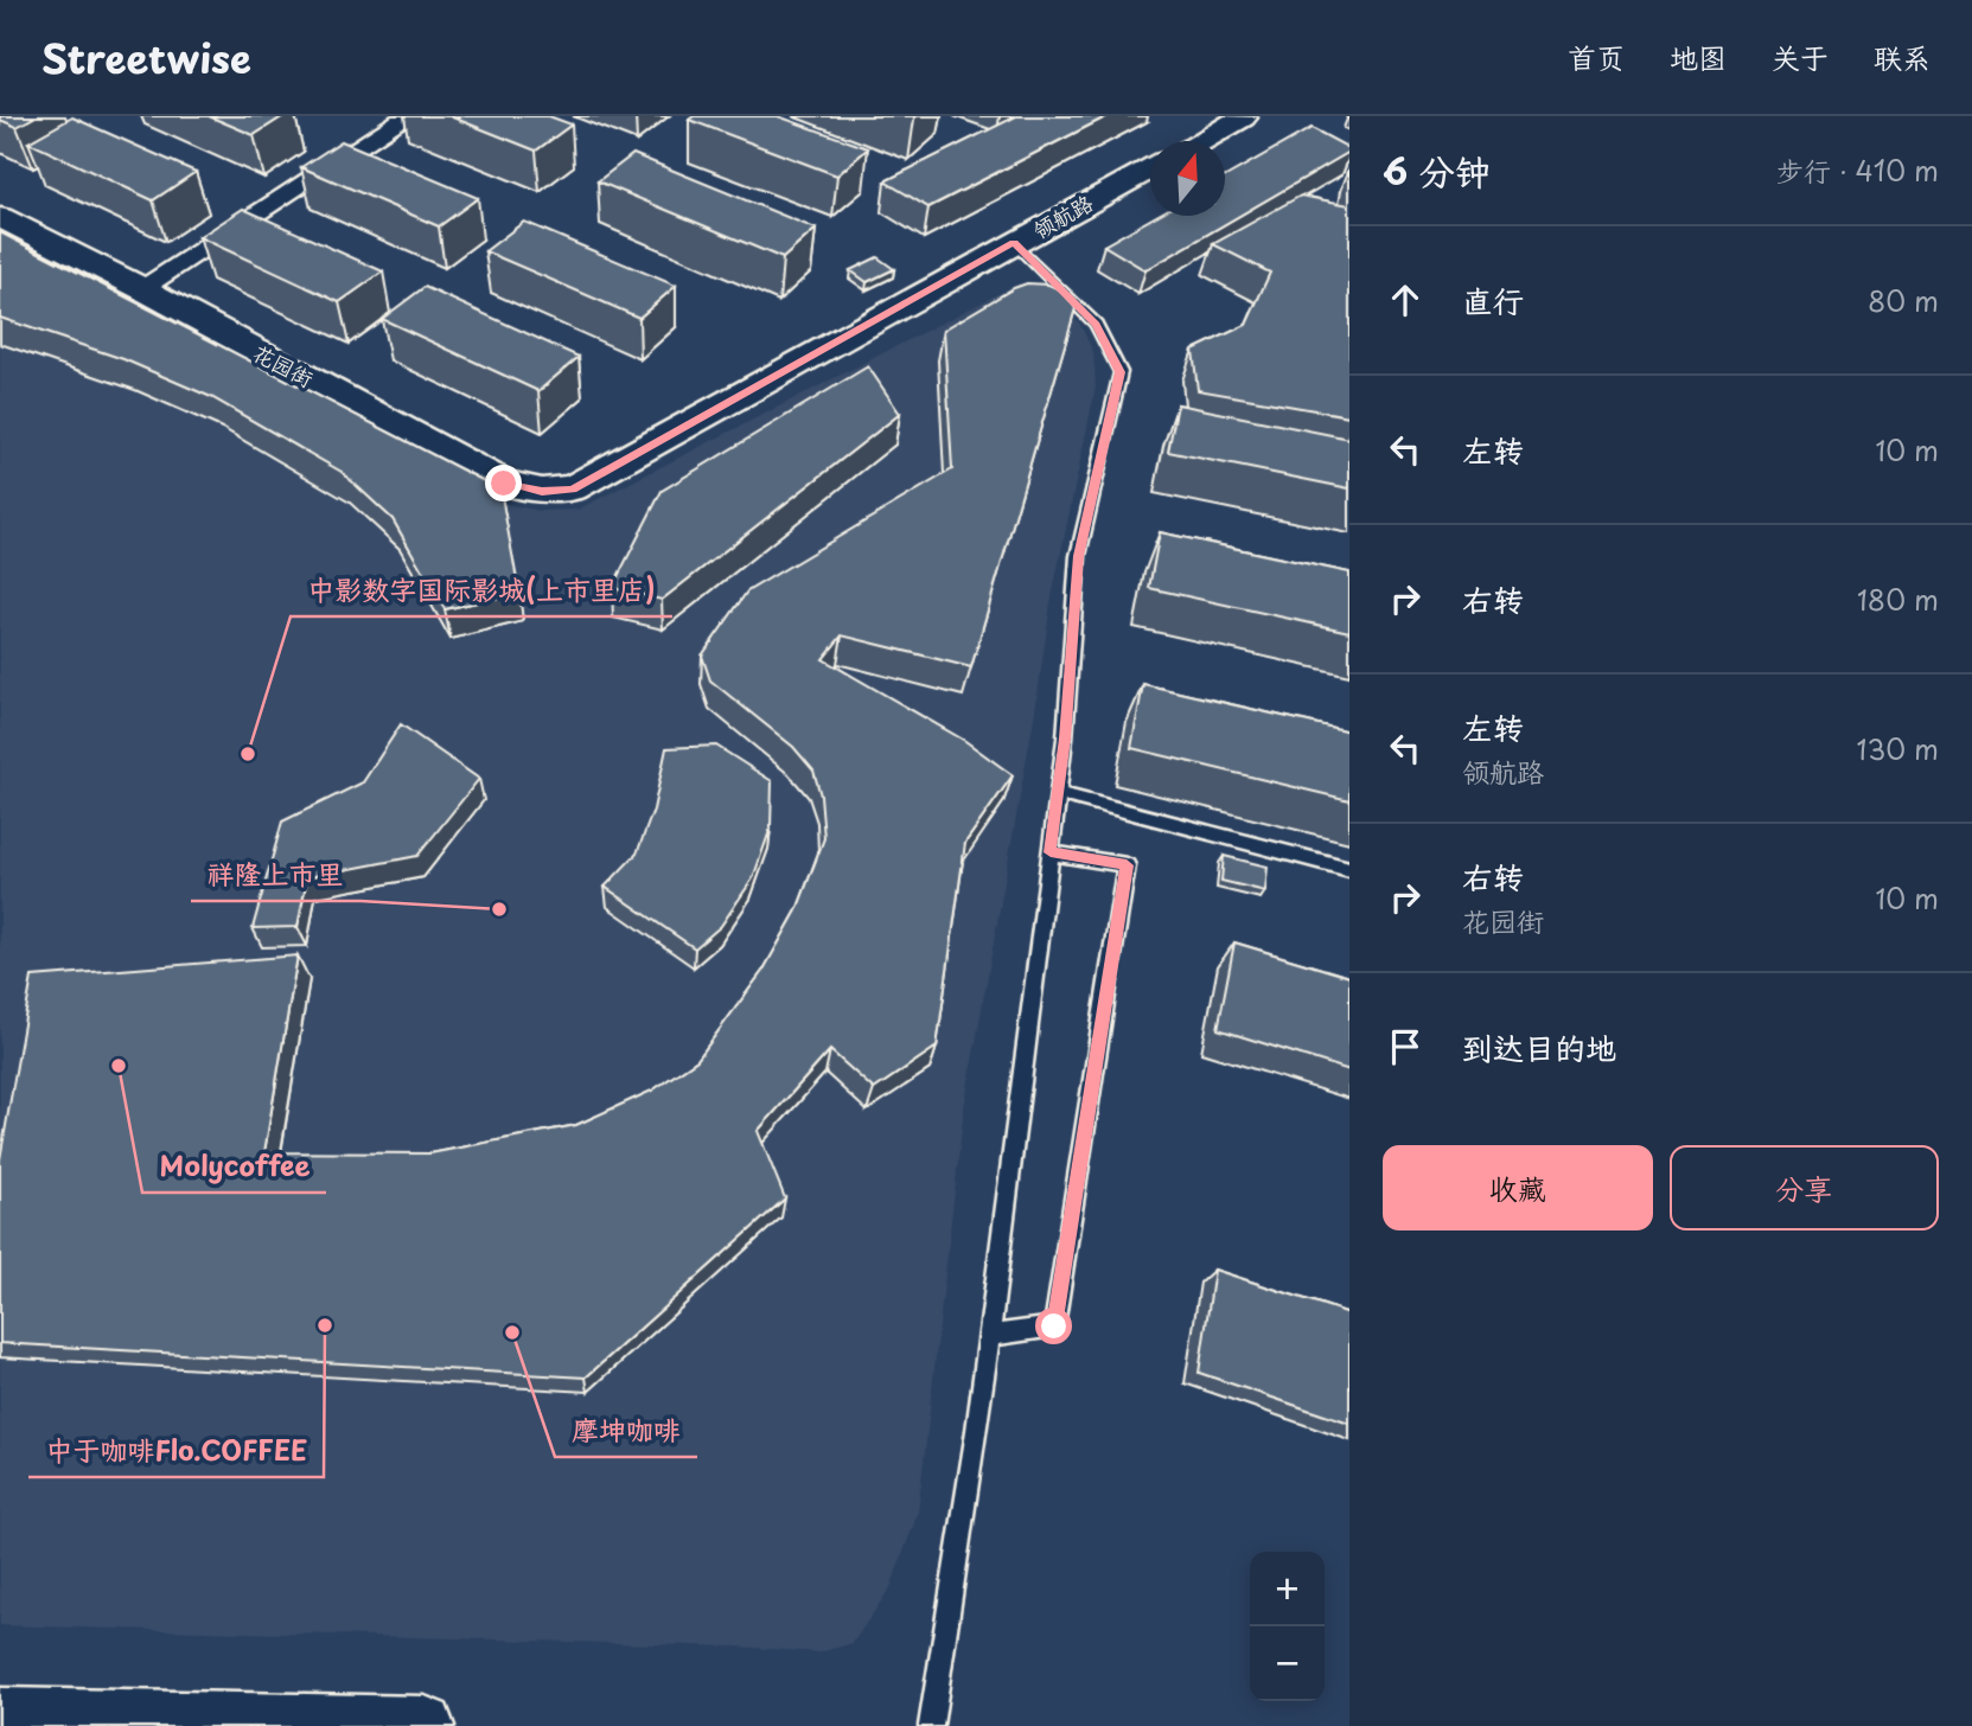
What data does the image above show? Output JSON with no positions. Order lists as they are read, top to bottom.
{
  "streets": {
    "street": ["领航路", "花园街"]
  },
  "crossings": [
    ["领航路", "花园街"]
  ],
  "places": [
    "中影数字国际影城(上市里店)",
    "祥隆上市里",
    "Molycoffee",
    "中于咖啡Flo.COFFEE",
    "摩坤咖啡"
  ],
  "north": "top",
  "page": {
    "header": "Streetwise",
    "nav": [
      "首页",
      "地图",
      "关于",
      "联系"
    ],
    "heading": ["6 分钟", "步行 · 410 m"],
    "list": [
      ["直行", "80 m"],
      ["左转", "10 m"],
      ["右转", "180 m"],
      ["左转", "领航路", "130 m"],
      ["右转", "花园街", "10 m"],
      "到达目的地"
    ],
    "buttons": ["收藏", "分享"],
    "map_buttons": ["+", "−"]
  }
}
